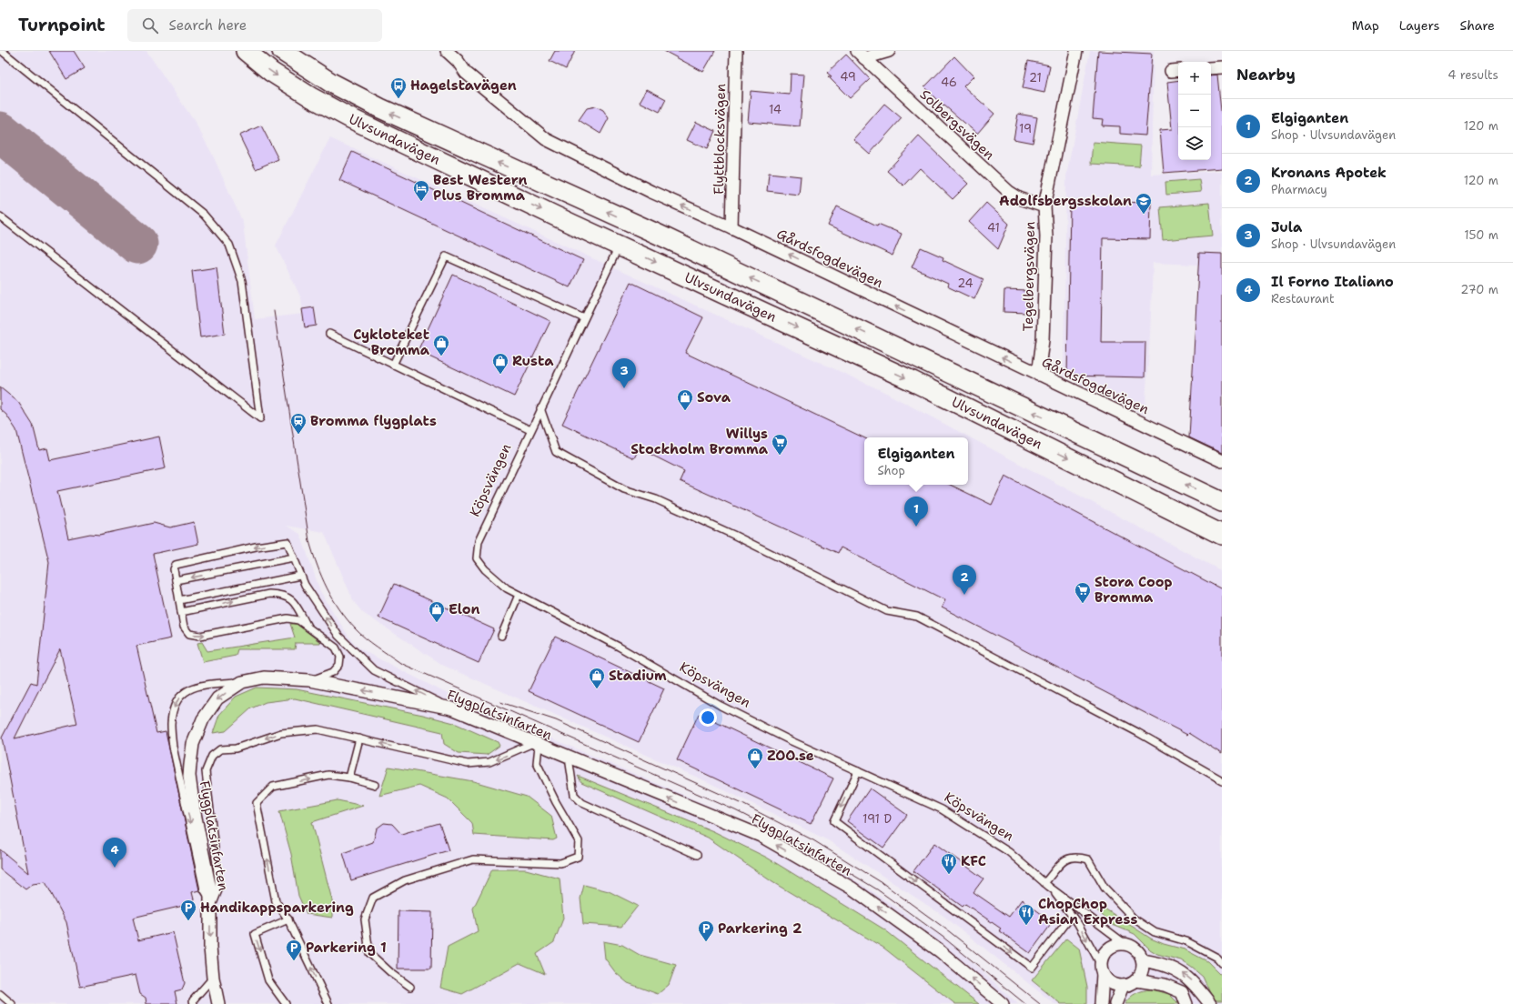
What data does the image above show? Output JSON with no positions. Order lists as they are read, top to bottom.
{
  "streets": {
    "main road": ["Ulvsundavägen"],
    "street": [
      "Solbergsvägen",
      "Flyttblocksvägen",
      "Gårdsfogdevägen",
      "Tegelbergsvägen",
      "Flygplatsinfarten"
    ],
    "lane": ["Köpsvängen"]
  },
  "crossings": [
    ["Solbergsvägen", "Tegelbergsvägen"],
    ["Flyttblocksvägen", "Gårdsfogdevägen"],
    ["Ulvsundavägen", "Köpsvängen"],
    ["Gårdsfogdevägen", "Tegelbergsvägen"]
  ],
  "one_way": ["Gårdsfogdevägen"],
  "places": {
    "bus stop": ["Hagelstavägen"],
    "hotel": ["Best Western Plus Bromma"],
    "school or university": ["Adolfsbergsskolan"],
    "shop": [
      "Cykloteket Bromma",
      "Rusta",
      "Sova",
      "Elon",
      "Stadium",
      "ZOO.se"
    ],
    "station": ["Bromma flygplats"],
    "supermarket": ["Willys Stockholm Bromma", "Stora Coop Bromma"],
    "restaurant": ["KFC", "ChopChop Asian Express"],
    "parking": ["Handikappsparkering", "Parkering 2", "Parkering 1"]
  },
  "house_numbers": [
    "49",
    "21",
    "46",
    "14",
    "19",
    "41",
    "24",
    "191 D"
  ],
  "page": {
    "header": "Turnpoint",
    "search": "Search here",
    "nav": ["Map", "Layers", "Share"],
    "heading": ["Nearby", "4 results"],
    "map_buttons": ["+", "−"],
    "list": [
      {
        "mark": "1",
        "name": "Elgiganten",
        "note": "Shop · Ulvsundavägen",
        "value": "120 m"
      },
      {
        "mark": "2",
        "name": "Kronans Apotek",
        "note": "Pharmacy",
        "value": "120 m"
      },
      {
        "mark": "3",
        "name": "Jula",
        "note": "Shop · Ulvsundavägen",
        "value": "150 m"
      },
      {
        "mark": "4",
        "name": "Il Forno Italiano",
        "note": "Restaurant",
        "value": "270 m"
      }
    ],
    "pins": [
      "3",
      "1",
      "2",
      "4"
    ],
    "popup": ["Elgiganten", "Shop"]
  }
}
